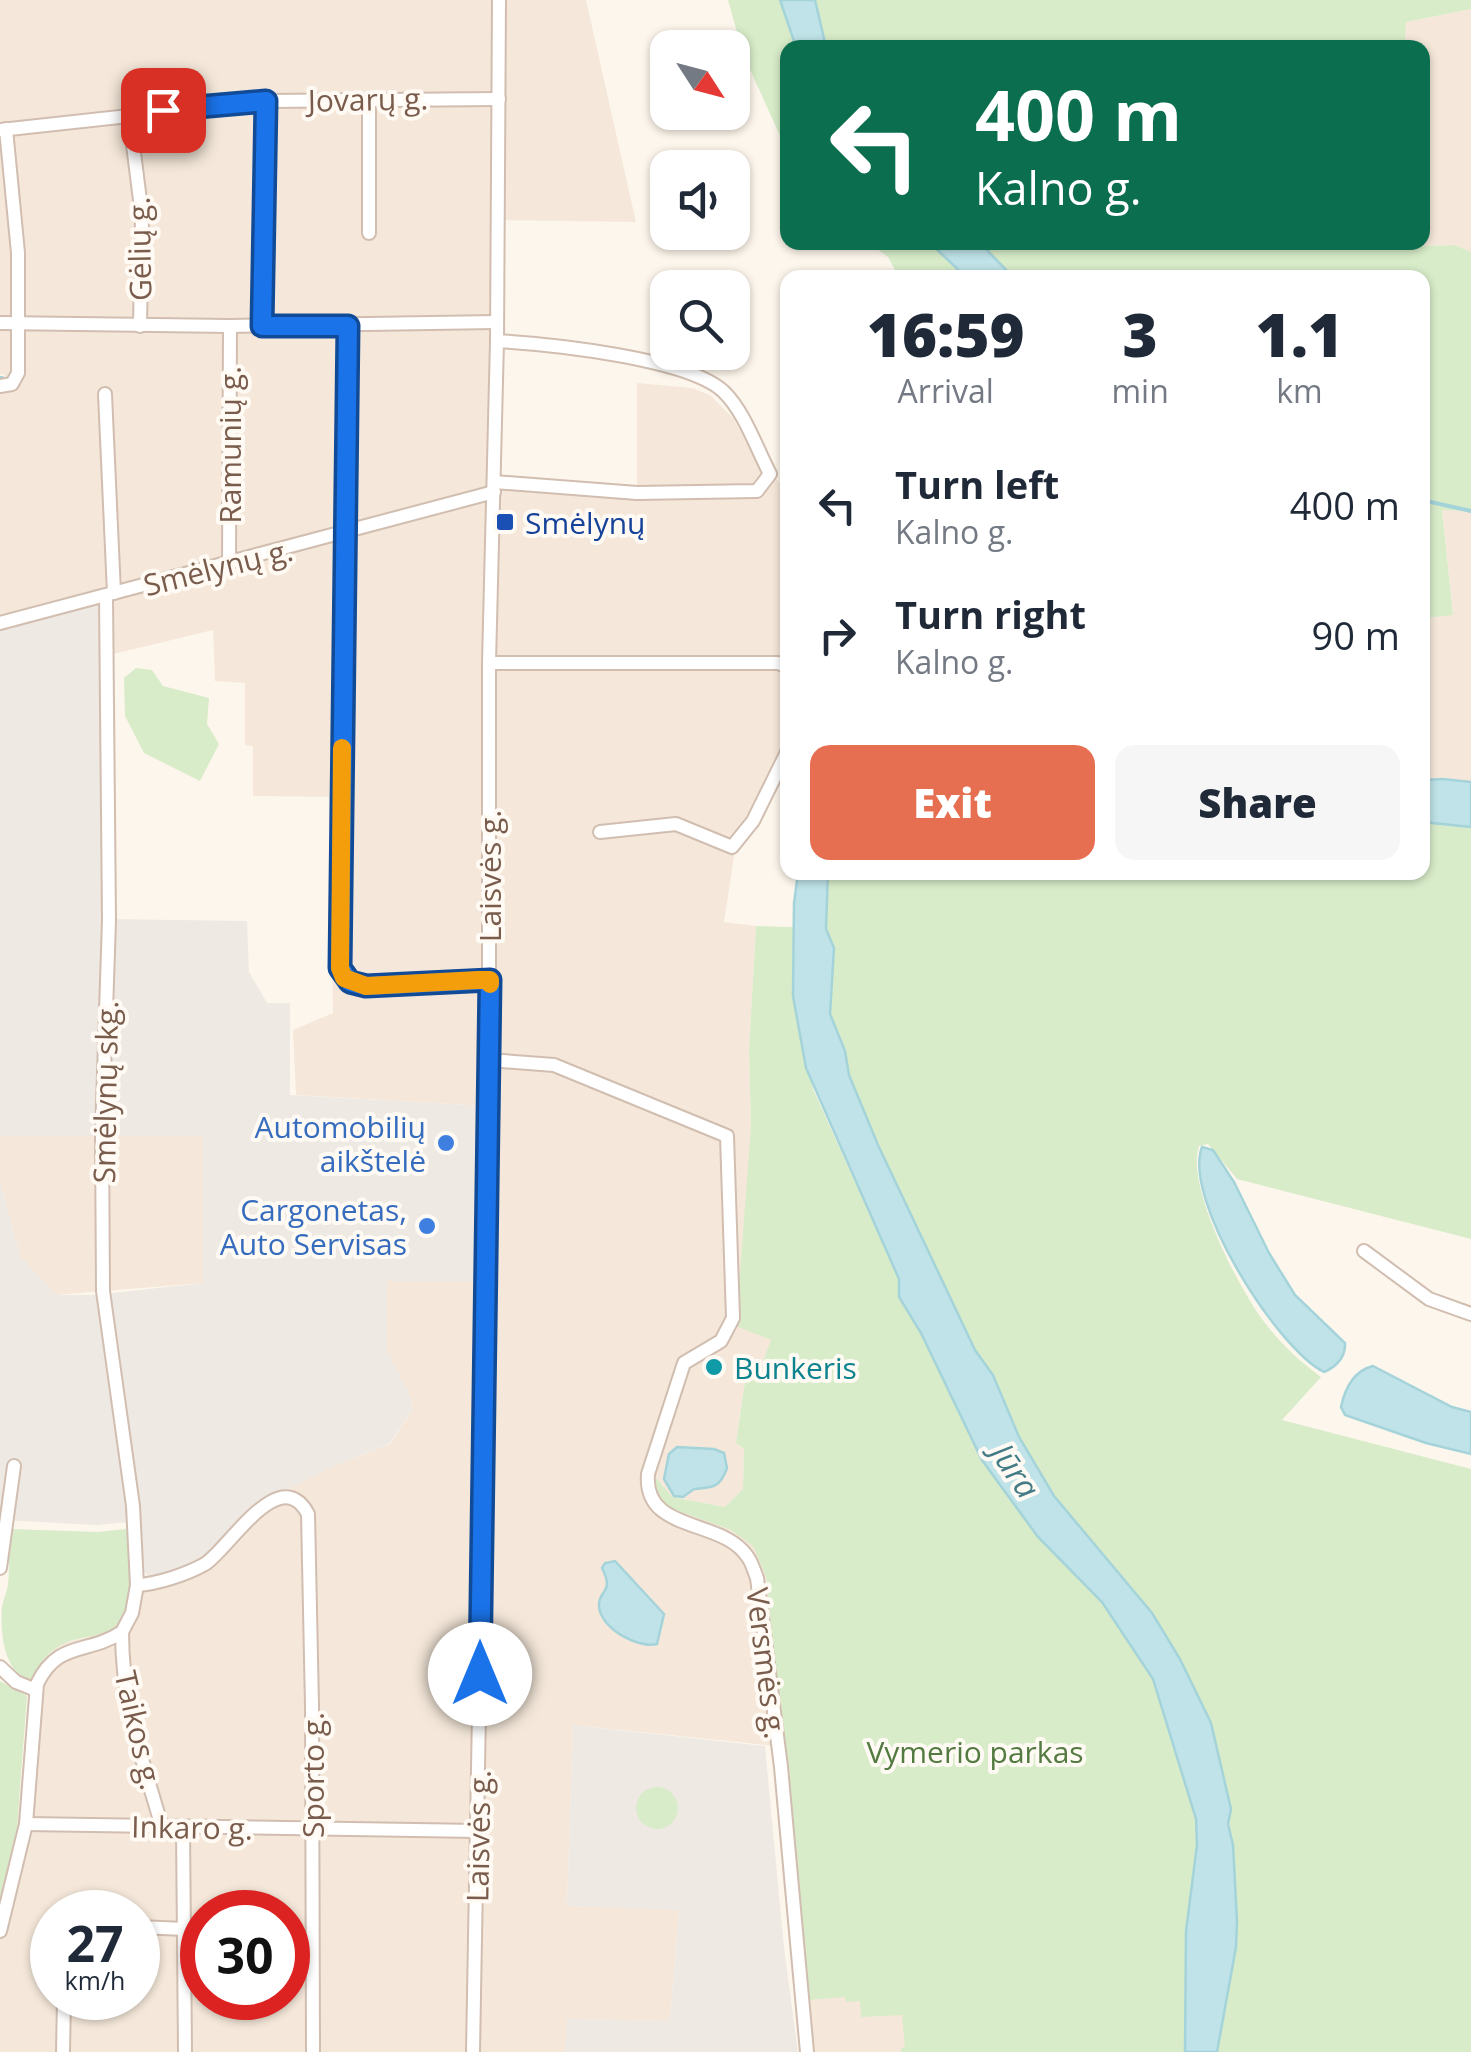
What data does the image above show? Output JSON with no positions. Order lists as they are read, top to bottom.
{
  "streets": {
    "street": [
      "Jovarų g.",
      "Gėlių g.",
      "Ramunių g.",
      "Smėlynų g.",
      "Laisvės g.",
      "Smėlynų skg.",
      "Versmės g.",
      "Taikos g.",
      "Sporto g.",
      "Inkaro g."
    ]
  },
  "crossings": [
    ["Jovarų g.", "Gėlių g."],
    ["Jovarų g.", "Laisvės g."],
    ["Ramunių g.", "Smėlynų g."],
    ["Smėlynų g.", "Laisvės g."],
    ["Smėlynų g.", "Smėlynų skg."],
    ["Laisvės g.", "Versmės g."],
    ["Laisvės g.", "Inkaro g."],
    ["Smėlynų skg.", "Taikos g."],
    ["Smėlynų skg.", "Sporto g."],
    ["Taikos g.", "Sporto g."],
    ["Taikos g.", "Inkaro g."],
    ["Sporto g.", "Inkaro g."]
  ],
  "water": ["Jūra"],
  "parks": ["Vymerio parkas"],
  "places": {
    "transit": ["Smėlynų"],
    "other": ["Automobilių aikštelė", "Cargonetas, Auto Servisas", "Bunkeris"]
  },
  "north": "bottom right",
  "page": {
    "turn": ["400 m", "Kalno g."],
    "eta": [
      "16:59",
      "Arrival",
      "3",
      "min",
      "1.1",
      "km"
    ],
    "list": [
      {
        "name": "Turn left",
        "note": "Kalno g.",
        "value": "400 m"
      },
      {
        "name": "Turn right",
        "note": "Kalno g.",
        "value": "90 m"
      }
    ],
    "buttons": ["Exit", "Share"],
    "speed": "27 km/h",
    "limit": "30"
  }
}
